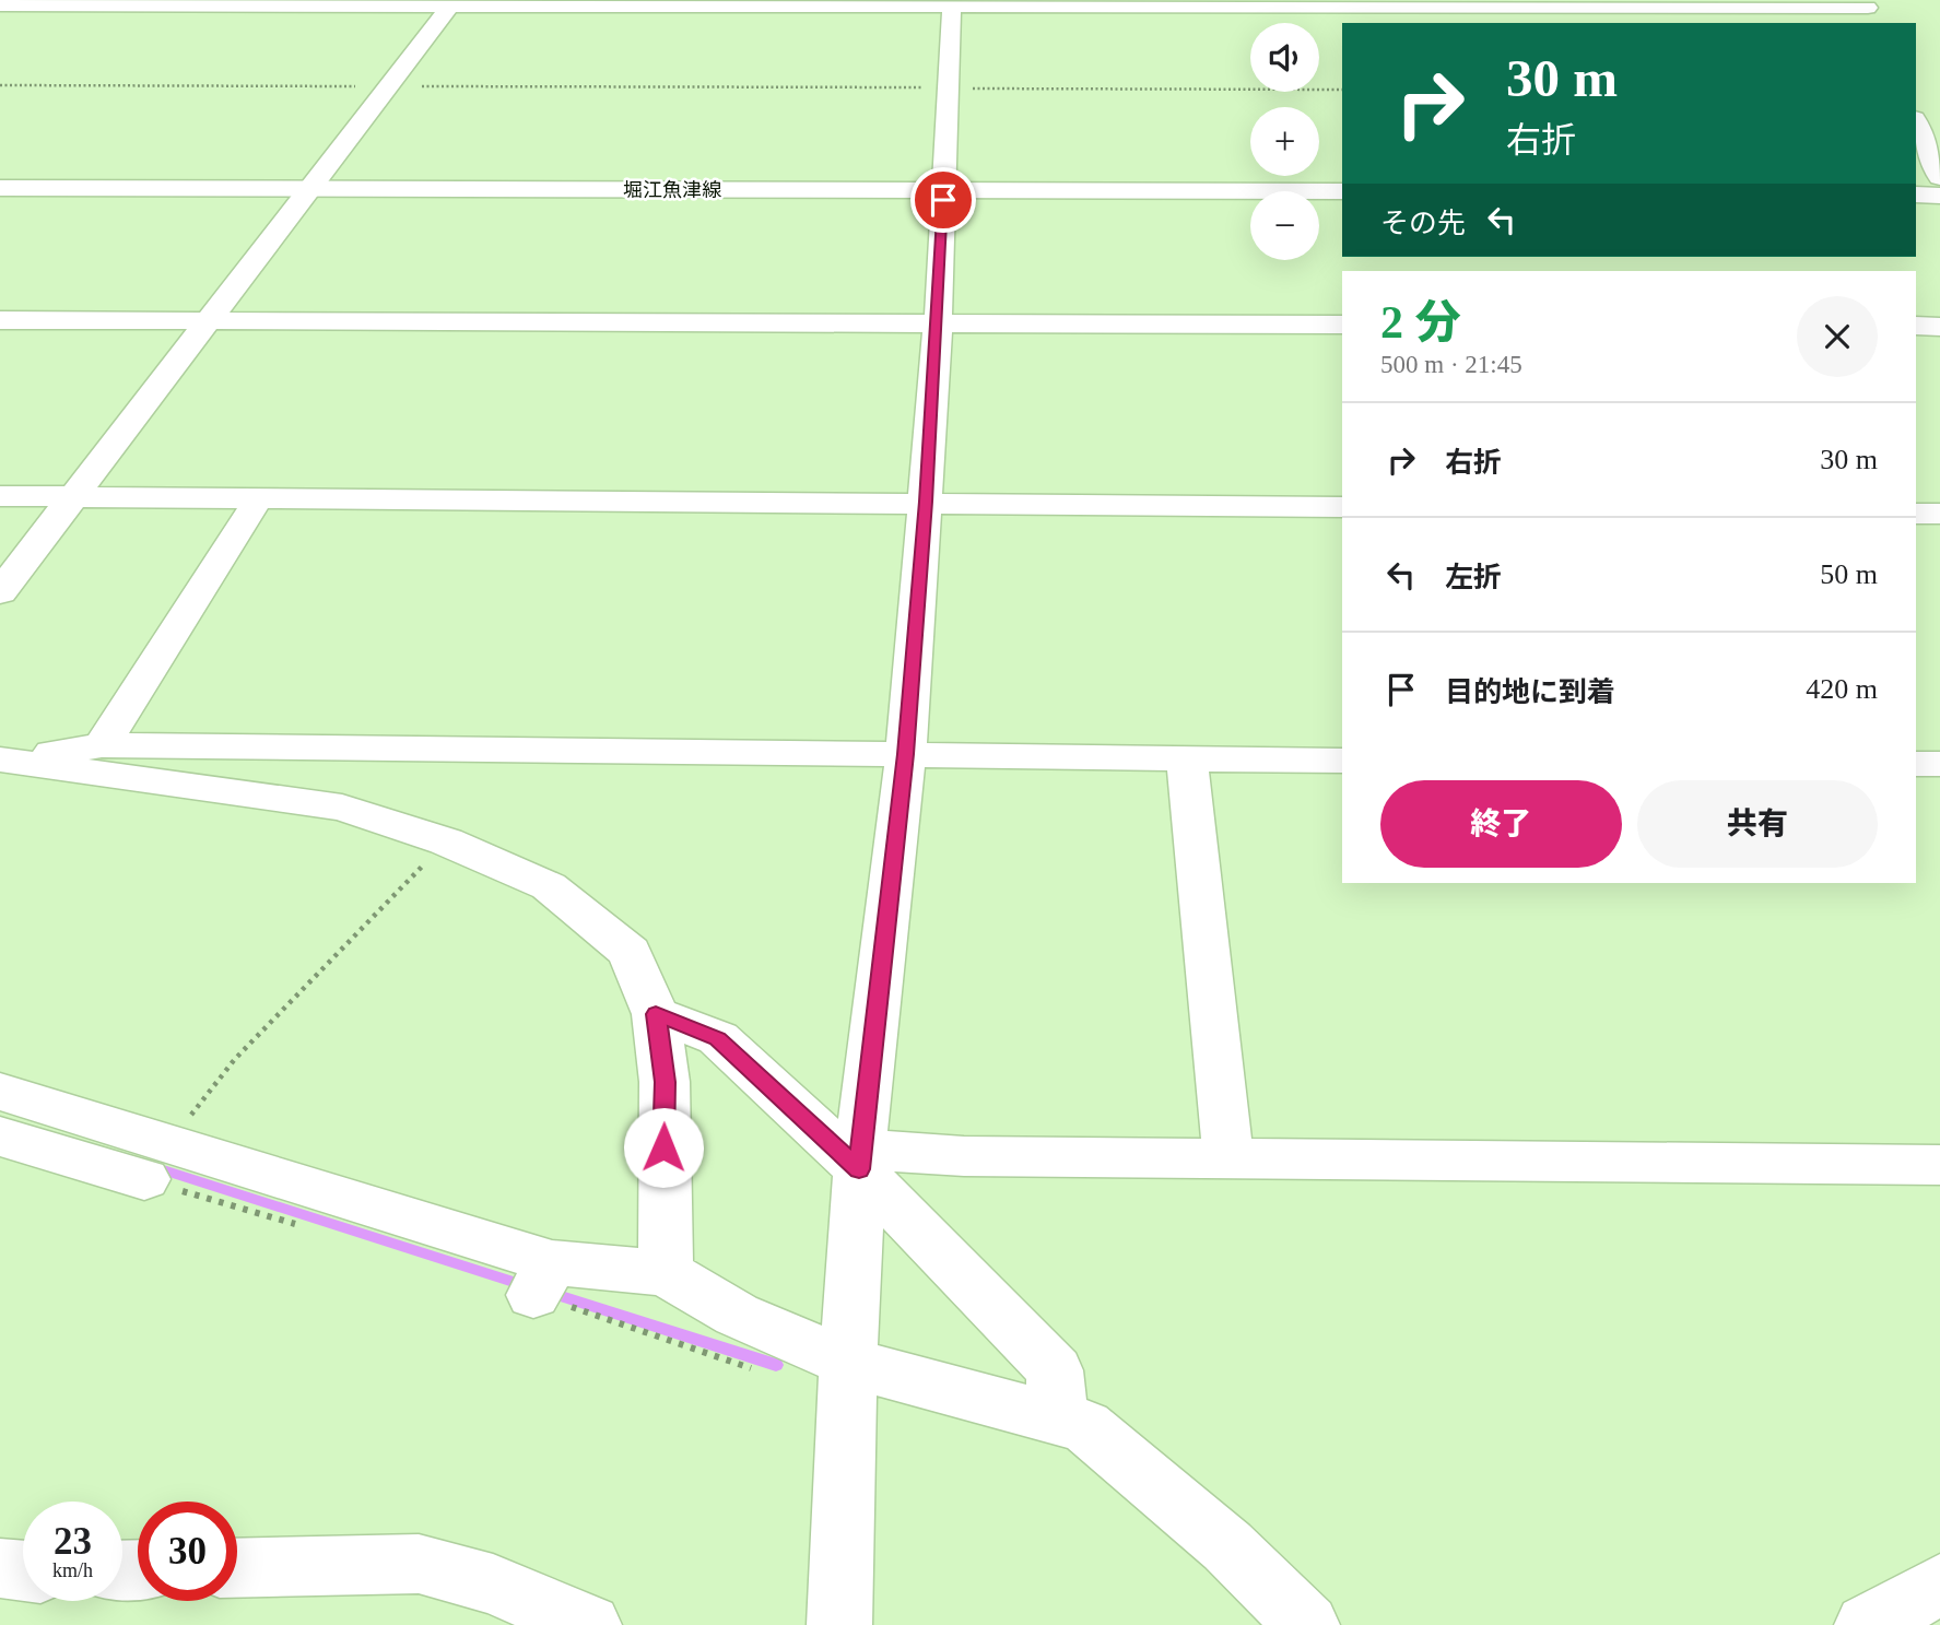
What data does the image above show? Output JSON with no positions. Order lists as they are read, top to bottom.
{
  "streets": {
    "street": ["堀江魚津線"]
  },
  "page": {
    "map_buttons": ["+", "−"],
    "turn": ["30 m", "右折"],
    "then": "その先",
    "heading": ["2 分", "500 m · 21:45"],
    "list": [
      {
        "name": "右折",
        "value": "30 m"
      },
      {
        "name": "左折",
        "value": "50 m"
      },
      {
        "name": "目的地に到着",
        "value": "420 m"
      }
    ],
    "buttons": ["終了", "共有"],
    "speed": "23 km/h",
    "limit": "30"
  }
}
